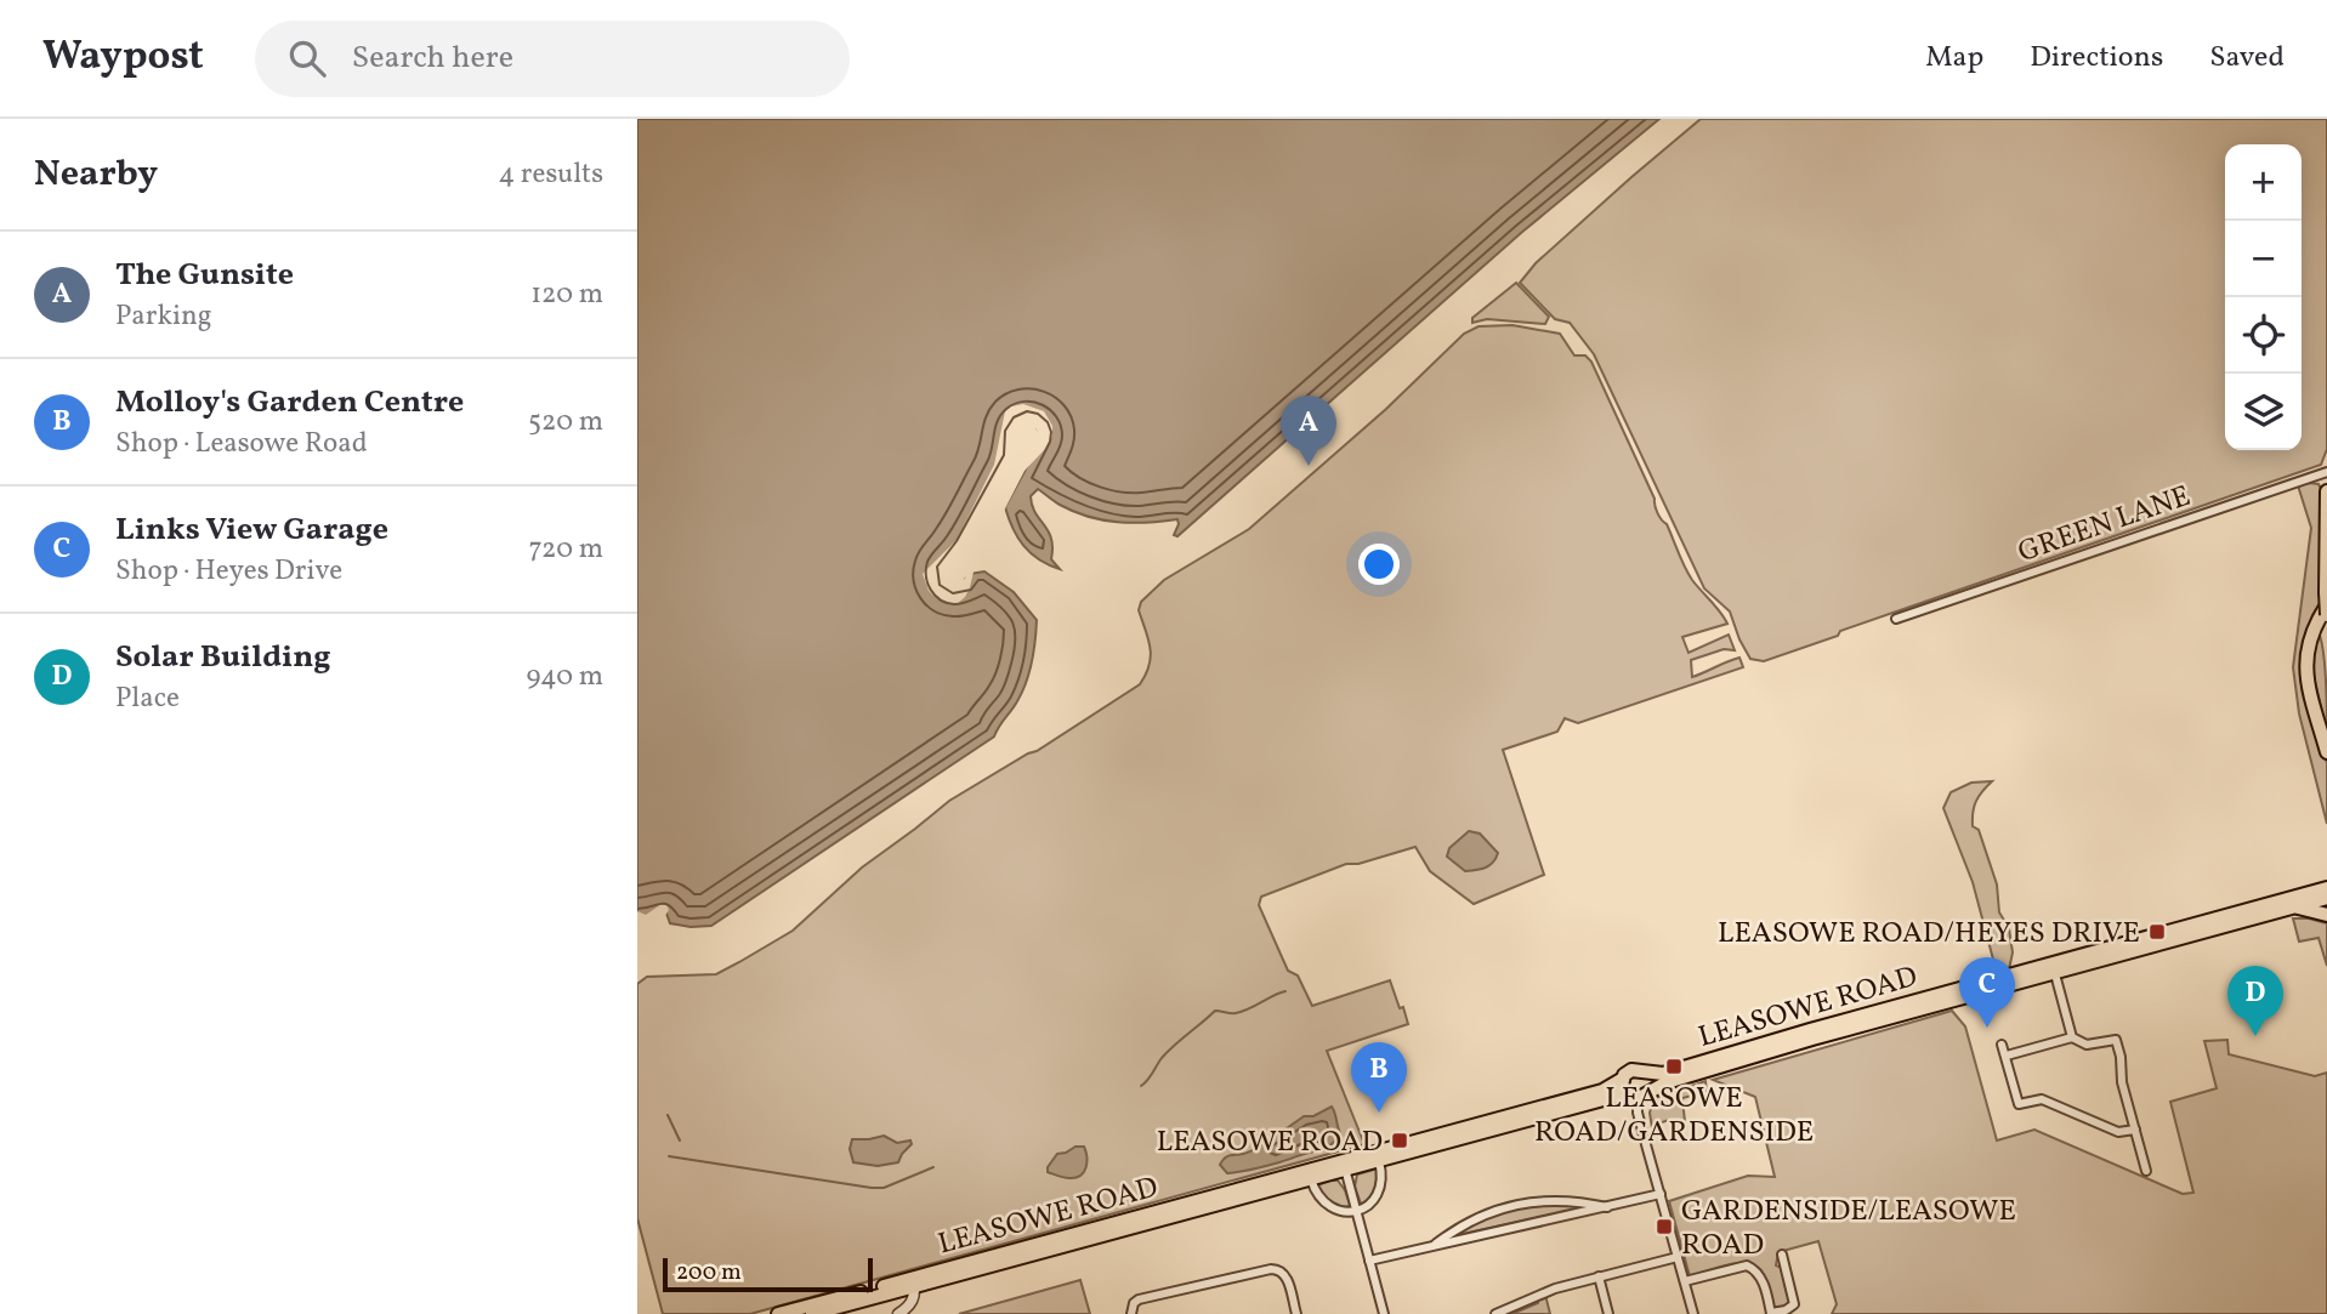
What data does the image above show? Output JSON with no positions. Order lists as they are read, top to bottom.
{
  "streets": {
    "main road": ["LEASOWE ROAD"],
    "street": ["GREEN LANE"]
  },
  "places": {
    "transit": [
      "LEASOWE ROAD/HEYES DRIVE",
      "LEASOWE ROAD/GARDENSIDE",
      "LEASOWE ROAD",
      "GARDENSIDE/LEASOWE ROAD"
    ]
  },
  "scale_bar": "200 m",
  "page": {
    "header": "Waypost",
    "search": "Search here",
    "nav": ["Map", "Directions", "Saved"],
    "heading": ["Nearby", "4 results"],
    "map_buttons": ["+", "−"],
    "list": [
      {
        "mark": "A",
        "name": "The Gunsite",
        "note": "Parking",
        "value": "120 m"
      },
      {
        "mark": "B",
        "name": "Molloy's Garden Centre",
        "note": "Shop · Leasowe Road",
        "value": "520 m"
      },
      {
        "mark": "C",
        "name": "Links View Garage",
        "note": "Shop · Heyes Drive",
        "value": "720 m"
      },
      {
        "mark": "D",
        "name": "Solar Building",
        "note": "Place",
        "value": "940 m"
      }
    ],
    "pins": [
      "A",
      "C",
      "D",
      "B"
    ],
    "scale": "200 m"
  }
}
